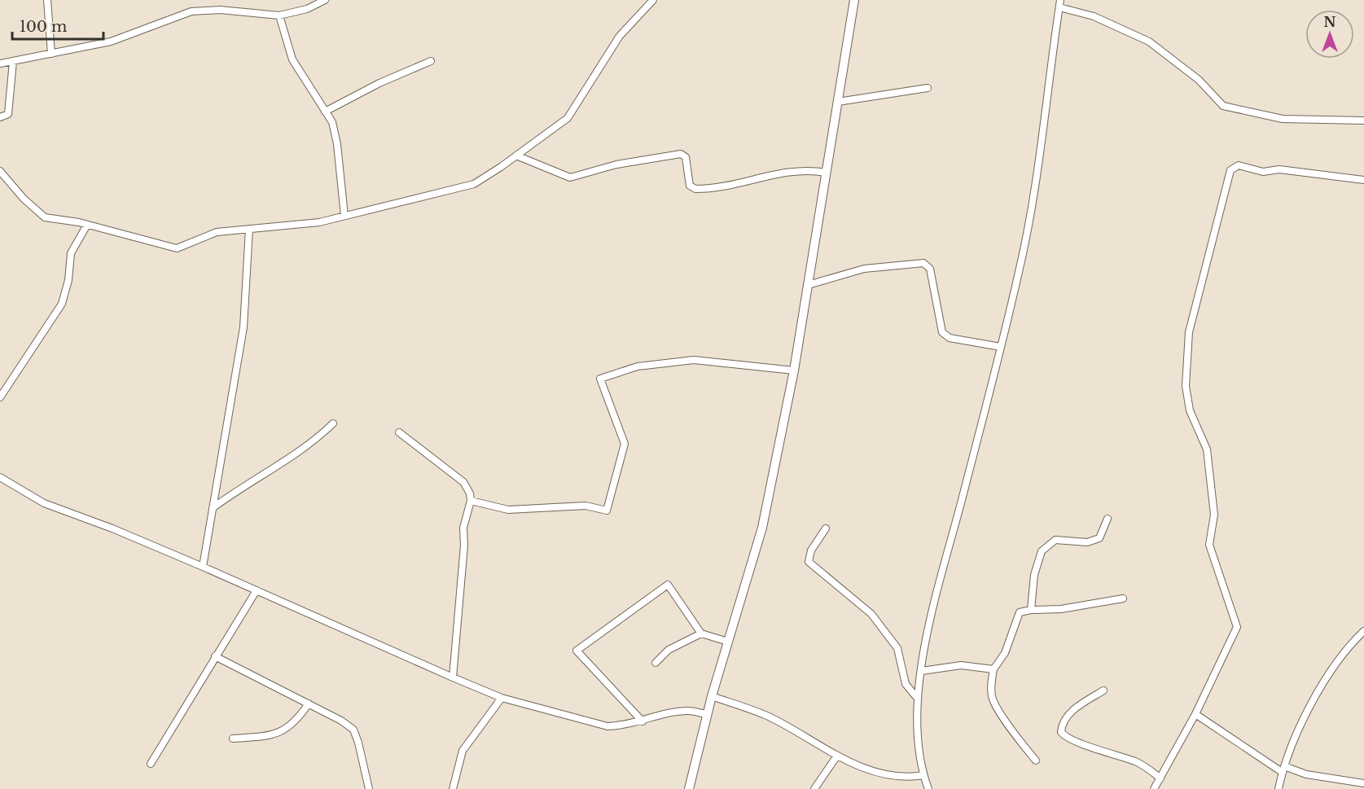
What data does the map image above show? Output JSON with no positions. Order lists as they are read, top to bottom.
{
  "scale_bar": "100 m",
  "north": "top"
}
